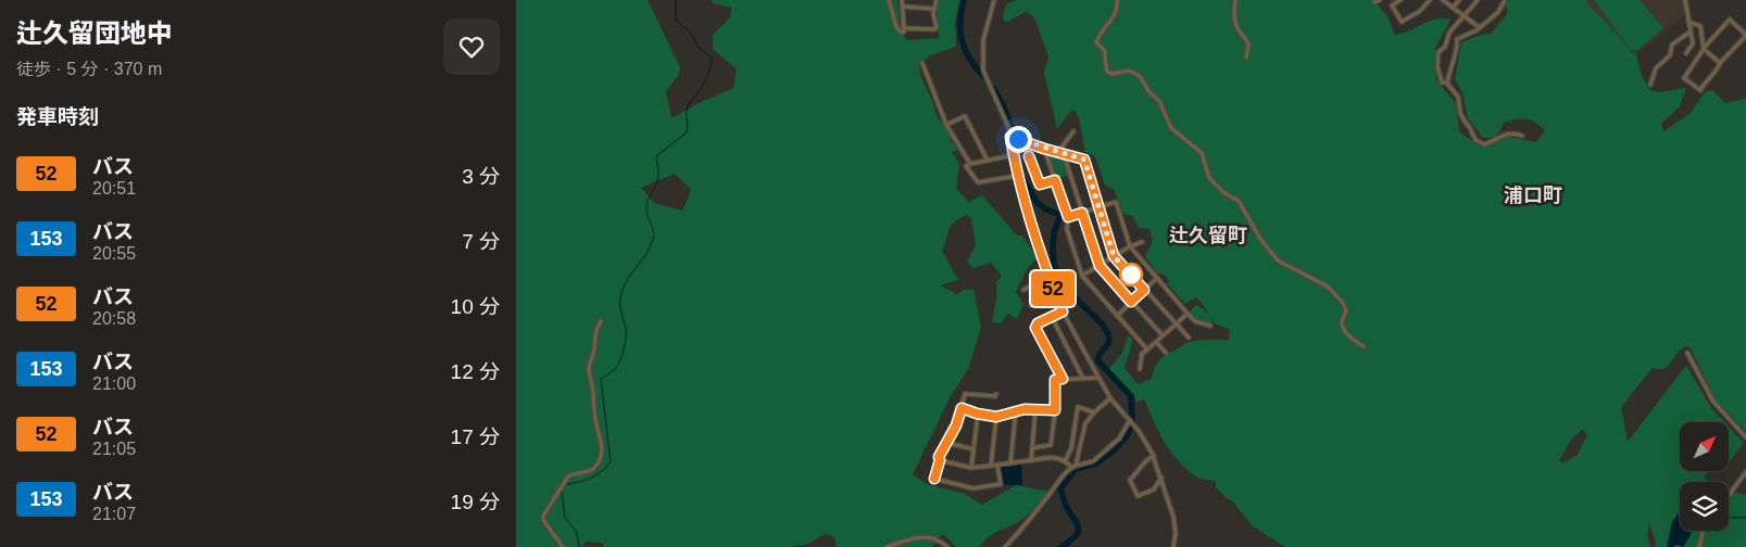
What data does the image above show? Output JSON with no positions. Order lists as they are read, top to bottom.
{
  "districts": ["浦口町", "辻久留町"],
  "lines": ["bus line 52"],
  "north": "top right",
  "page": {
    "heading": [
      ["辻久留団地中", "徒歩 · 5 分 · 370 m"],
      "発車時刻"
    ],
    "on_map": "52",
    "list": [
      {
        "mark": "52",
        "name": "バス",
        "note": "20:51",
        "value": "3 分"
      },
      {
        "mark": "153",
        "name": "バス",
        "note": "20:55",
        "value": "7 分"
      },
      {
        "mark": "52",
        "name": "バス",
        "note": "20:58",
        "value": "10 分"
      },
      {
        "mark": "153",
        "name": "バス",
        "note": "21:00",
        "value": "12 分"
      },
      {
        "mark": "52",
        "name": "バス",
        "note": "21:05",
        "value": "17 分"
      },
      {
        "mark": "153",
        "name": "バス",
        "note": "21:07",
        "value": "19 分"
      }
    ]
  }
}
